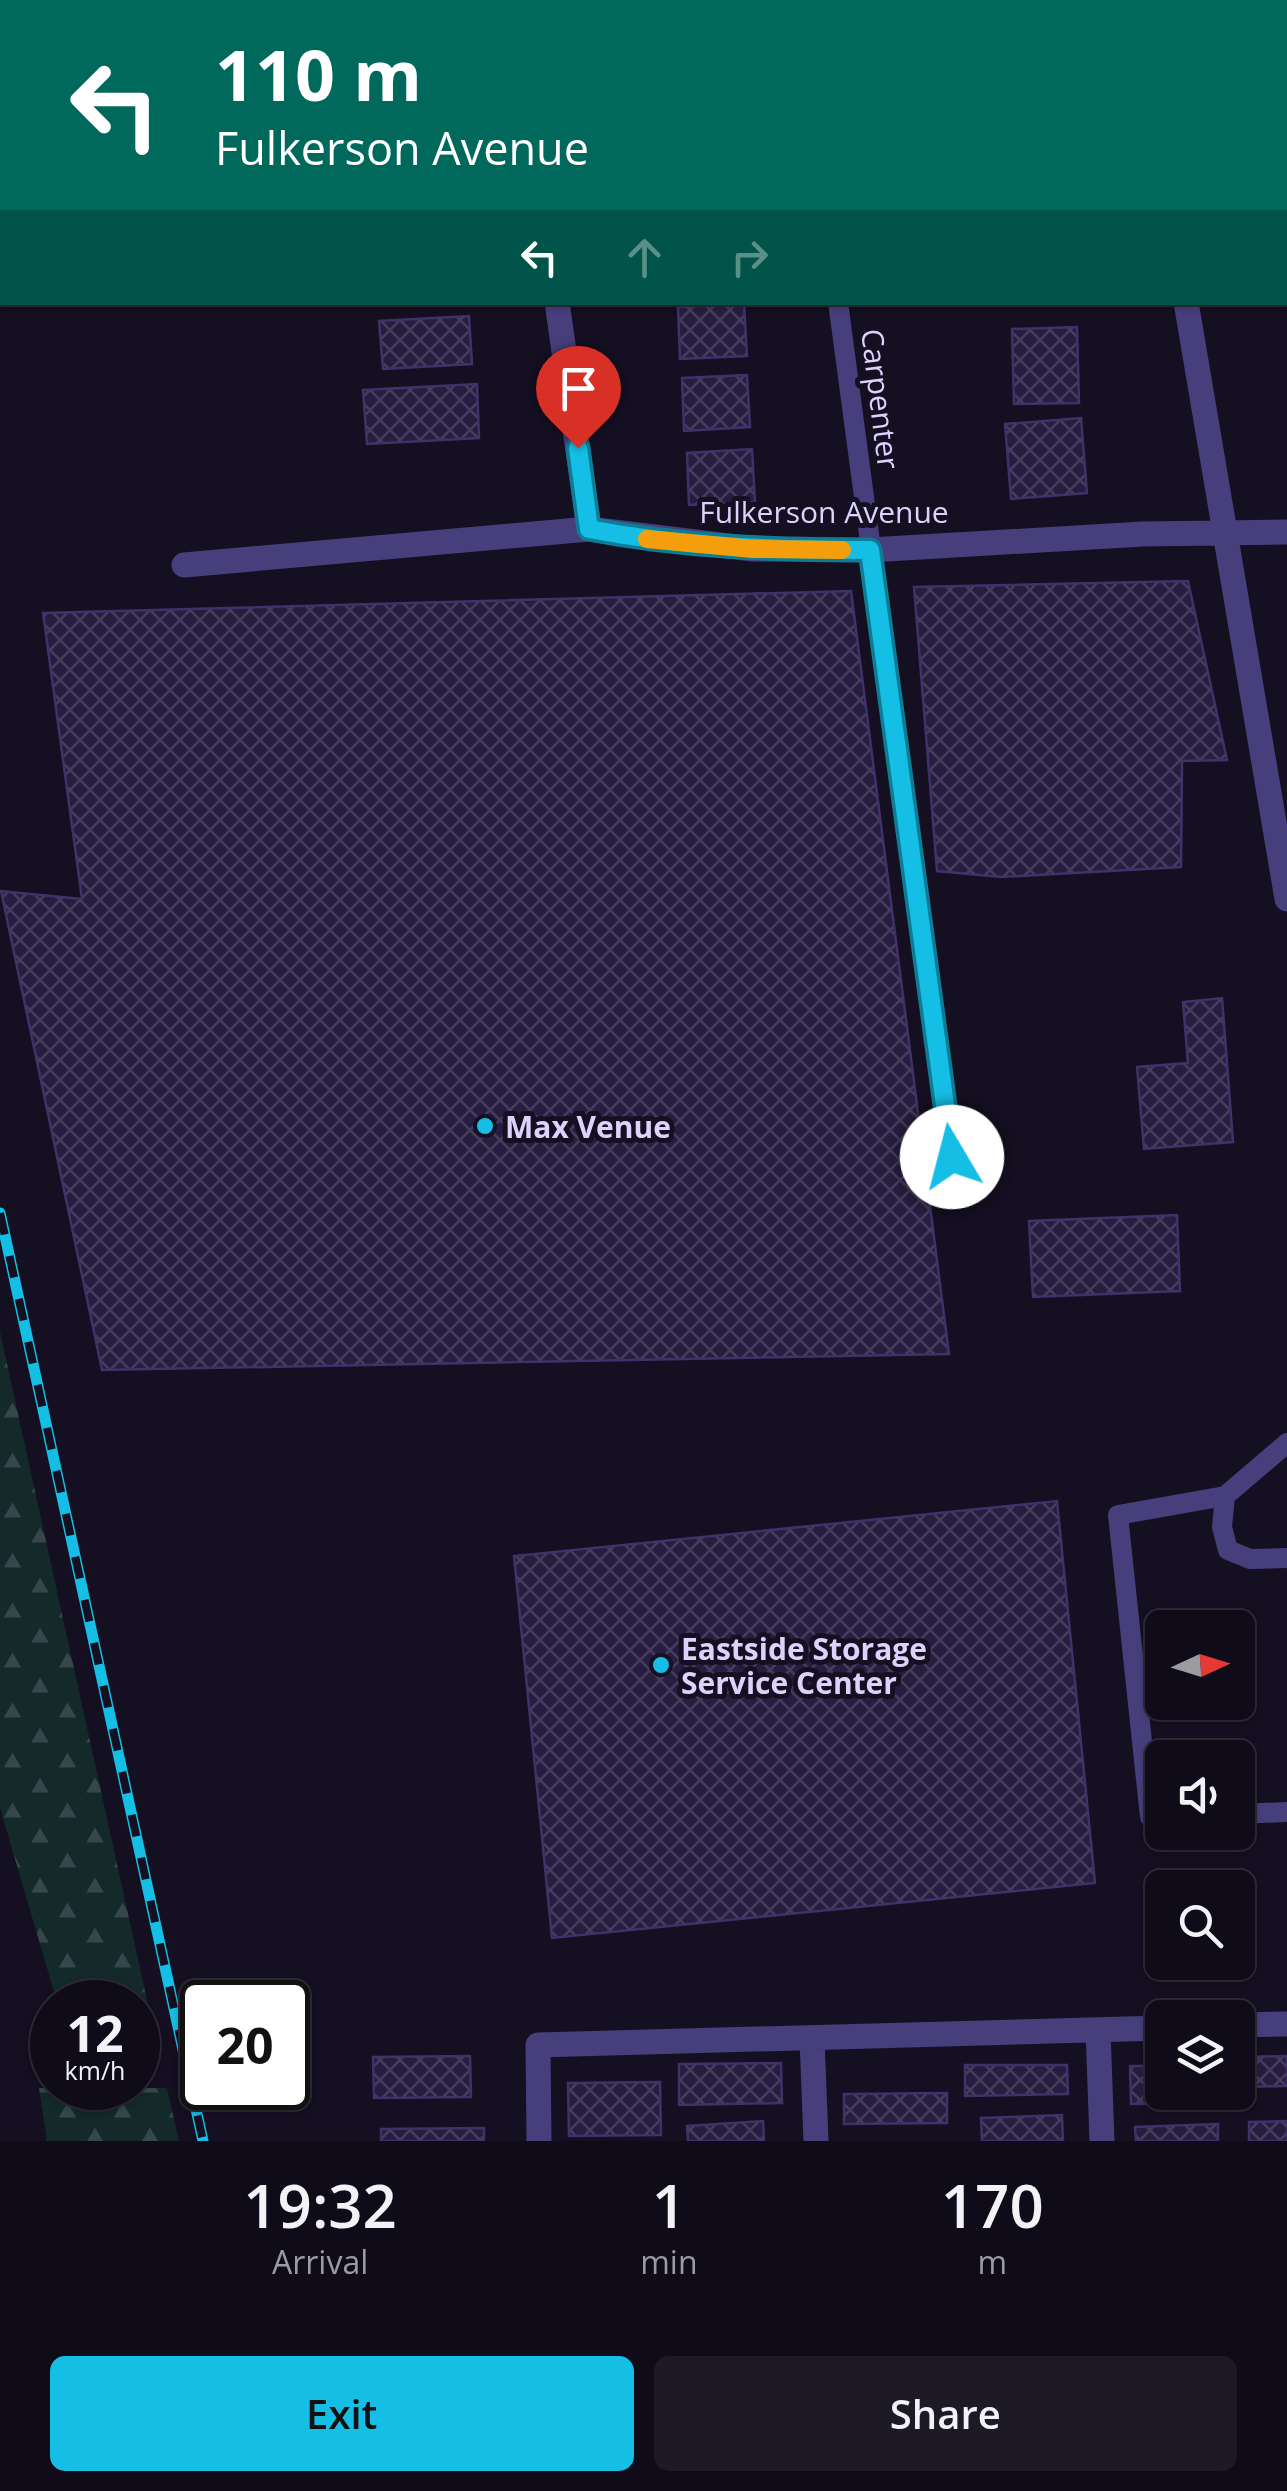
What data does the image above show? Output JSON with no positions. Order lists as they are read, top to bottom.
{
  "streets": {
    "street": ["Fulkerson Avenue"],
    "lane": ["Carpenter"]
  },
  "crossings": [
    ["Carpenter", "Fulkerson Avenue"]
  ],
  "places": ["Max Venue", "Eastside Storage Service Center"],
  "north": "right",
  "page": {
    "turn": ["110 m", "Fulkerson Avenue"],
    "speed": "12 km/h",
    "limit": "20",
    "eta": [
      "19:32",
      "Arrival",
      "1",
      "min",
      "170",
      "m"
    ],
    "buttons": ["Exit", "Share"]
  }
}
